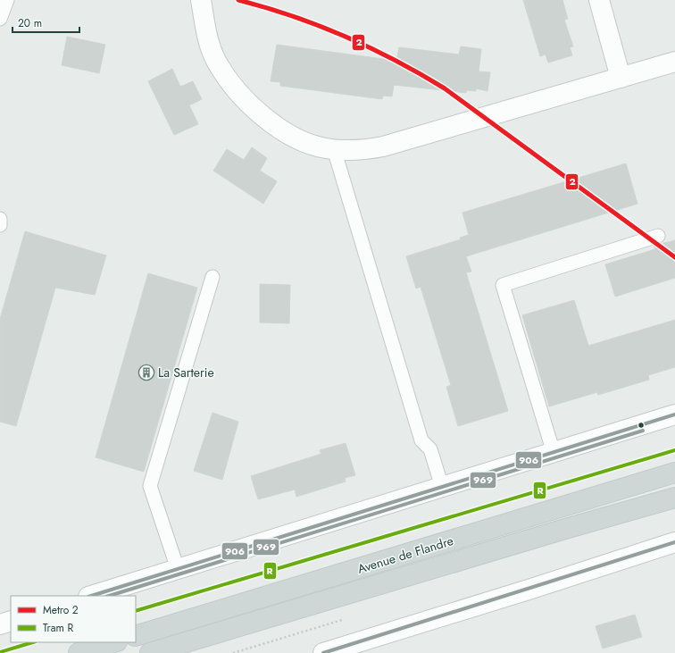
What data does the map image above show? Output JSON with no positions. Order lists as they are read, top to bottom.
{
  "streets": {
    "main road": ["Avenue de Flandre"]
  },
  "places": {
    "building": ["La Sarterie"]
  },
  "lines": [
    "metro line 2",
    "transit line 906",
    "transit line 969",
    "tram line R"
  ],
  "legend": ["Metro 2", "Tram R"],
  "scale_bar": "20 m"
}
